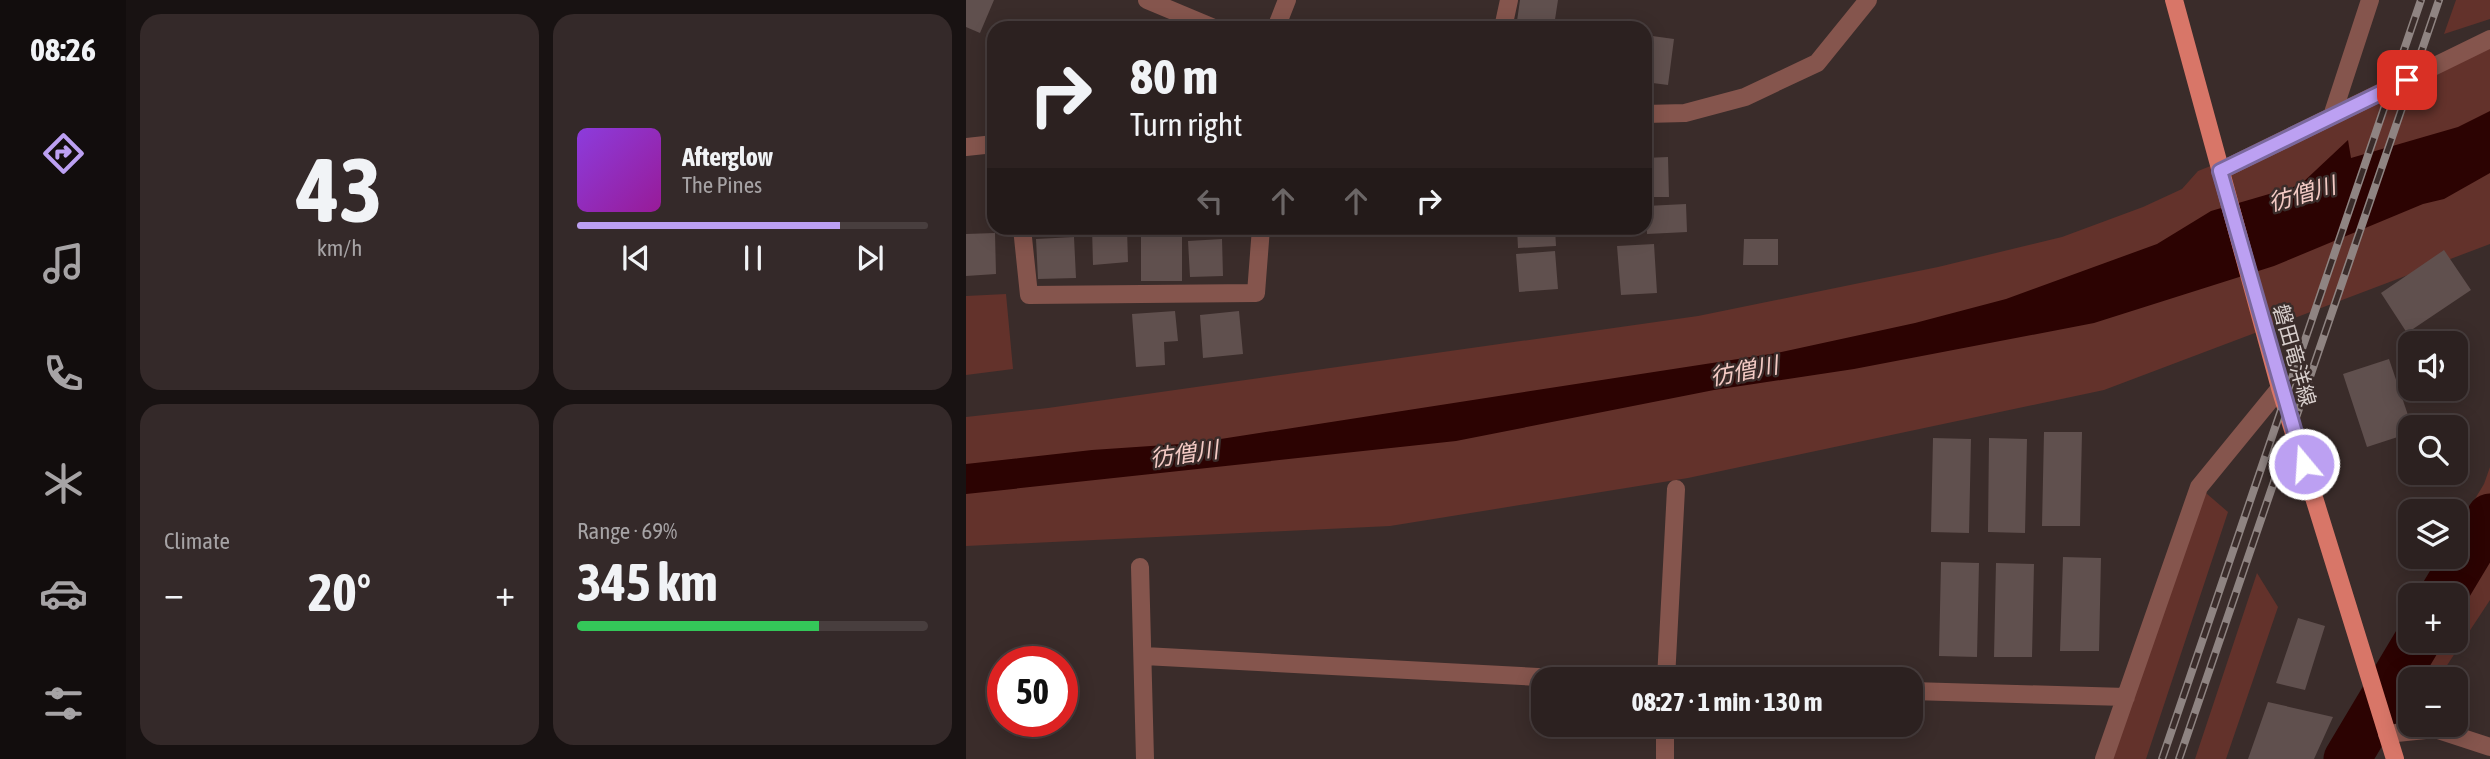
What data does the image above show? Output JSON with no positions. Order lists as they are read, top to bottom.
{
  "streets": {
    "main road": ["磐田竜洋線"]
  },
  "water": ["彷僧川"],
  "page": {
    "tabs": "08:26",
    "tile": [
      ["43", "km/h"],
      "Climate",
      ["Range · 69%", "345 km"]
    ],
    "turn": ["80 m", "Turn right"],
    "song": ["Afterglow", "The Pines"],
    "map_buttons": ["+", "−"],
    "heat": ["−", "20°", "+"],
    "limit": "50",
    "trip": "08:27 · 1 min · 130 m"
  }
}
